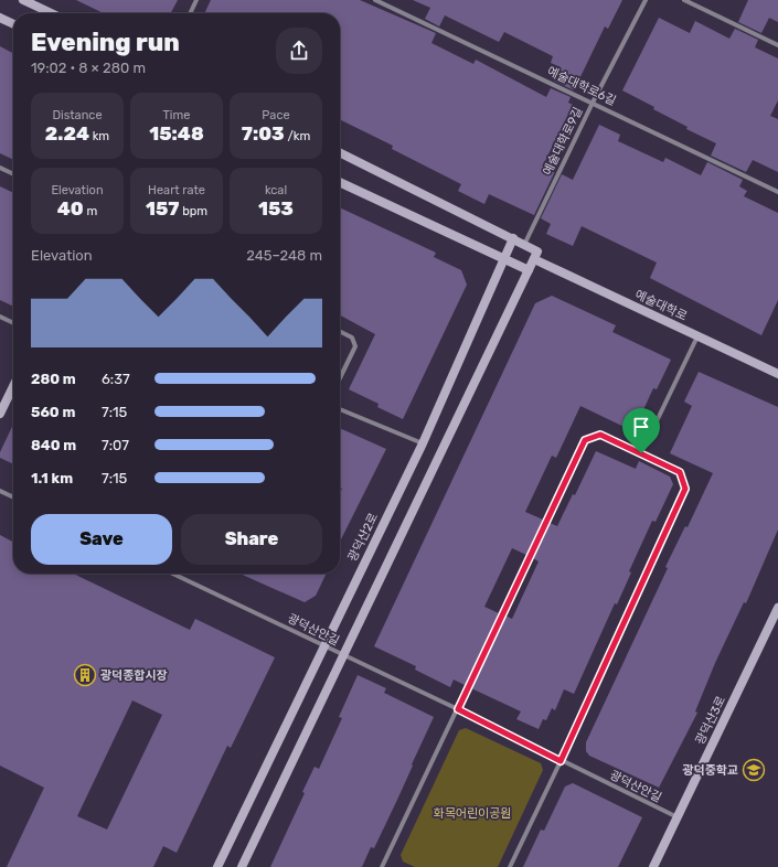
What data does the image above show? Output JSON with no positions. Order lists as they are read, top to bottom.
{
  "streets": {
    "street": [
      "예술대학로6길",
      "예술대학로9길",
      "예술대학로",
      "광덕산2로",
      "광덕산안길",
      "광덕산3로"
    ]
  },
  "crossings": [
    ["예술대학로6길", "예술대학로9길"],
    ["예술대학로9길", "예술대학로"],
    ["예술대학로", "광덕산2로"],
    ["광덕산2로", "광덕산안길"],
    ["광덕산안길", "광덕산3로"]
  ],
  "parks": ["화목어린이공원"],
  "places": {
    "building": ["광덕종합시장"],
    "school or university": ["광덕중학교"]
  },
  "page": {
    "heading": ["Evening run", "19:02 · 8 × 280 m"],
    "stats": [
      ["Distance", "2.24 km"],
      ["Time", "15:48"],
      ["Pace", "7:03 /km"],
      ["Elevation", "40 m"],
      ["Heart rate", "157 bpm"],
      ["kcal", "153"]
    ],
    "chart": ["Elevation", "245–248 m"],
    "list": [
      {
        "name": "280 m",
        "note": "6:37"
      },
      {
        "name": "560 m",
        "note": "7:15"
      },
      {
        "name": "840 m",
        "note": "7:07"
      },
      {
        "name": "1.1 km",
        "note": "7:15"
      }
    ],
    "buttons": ["Save", "Share"]
  }
}
